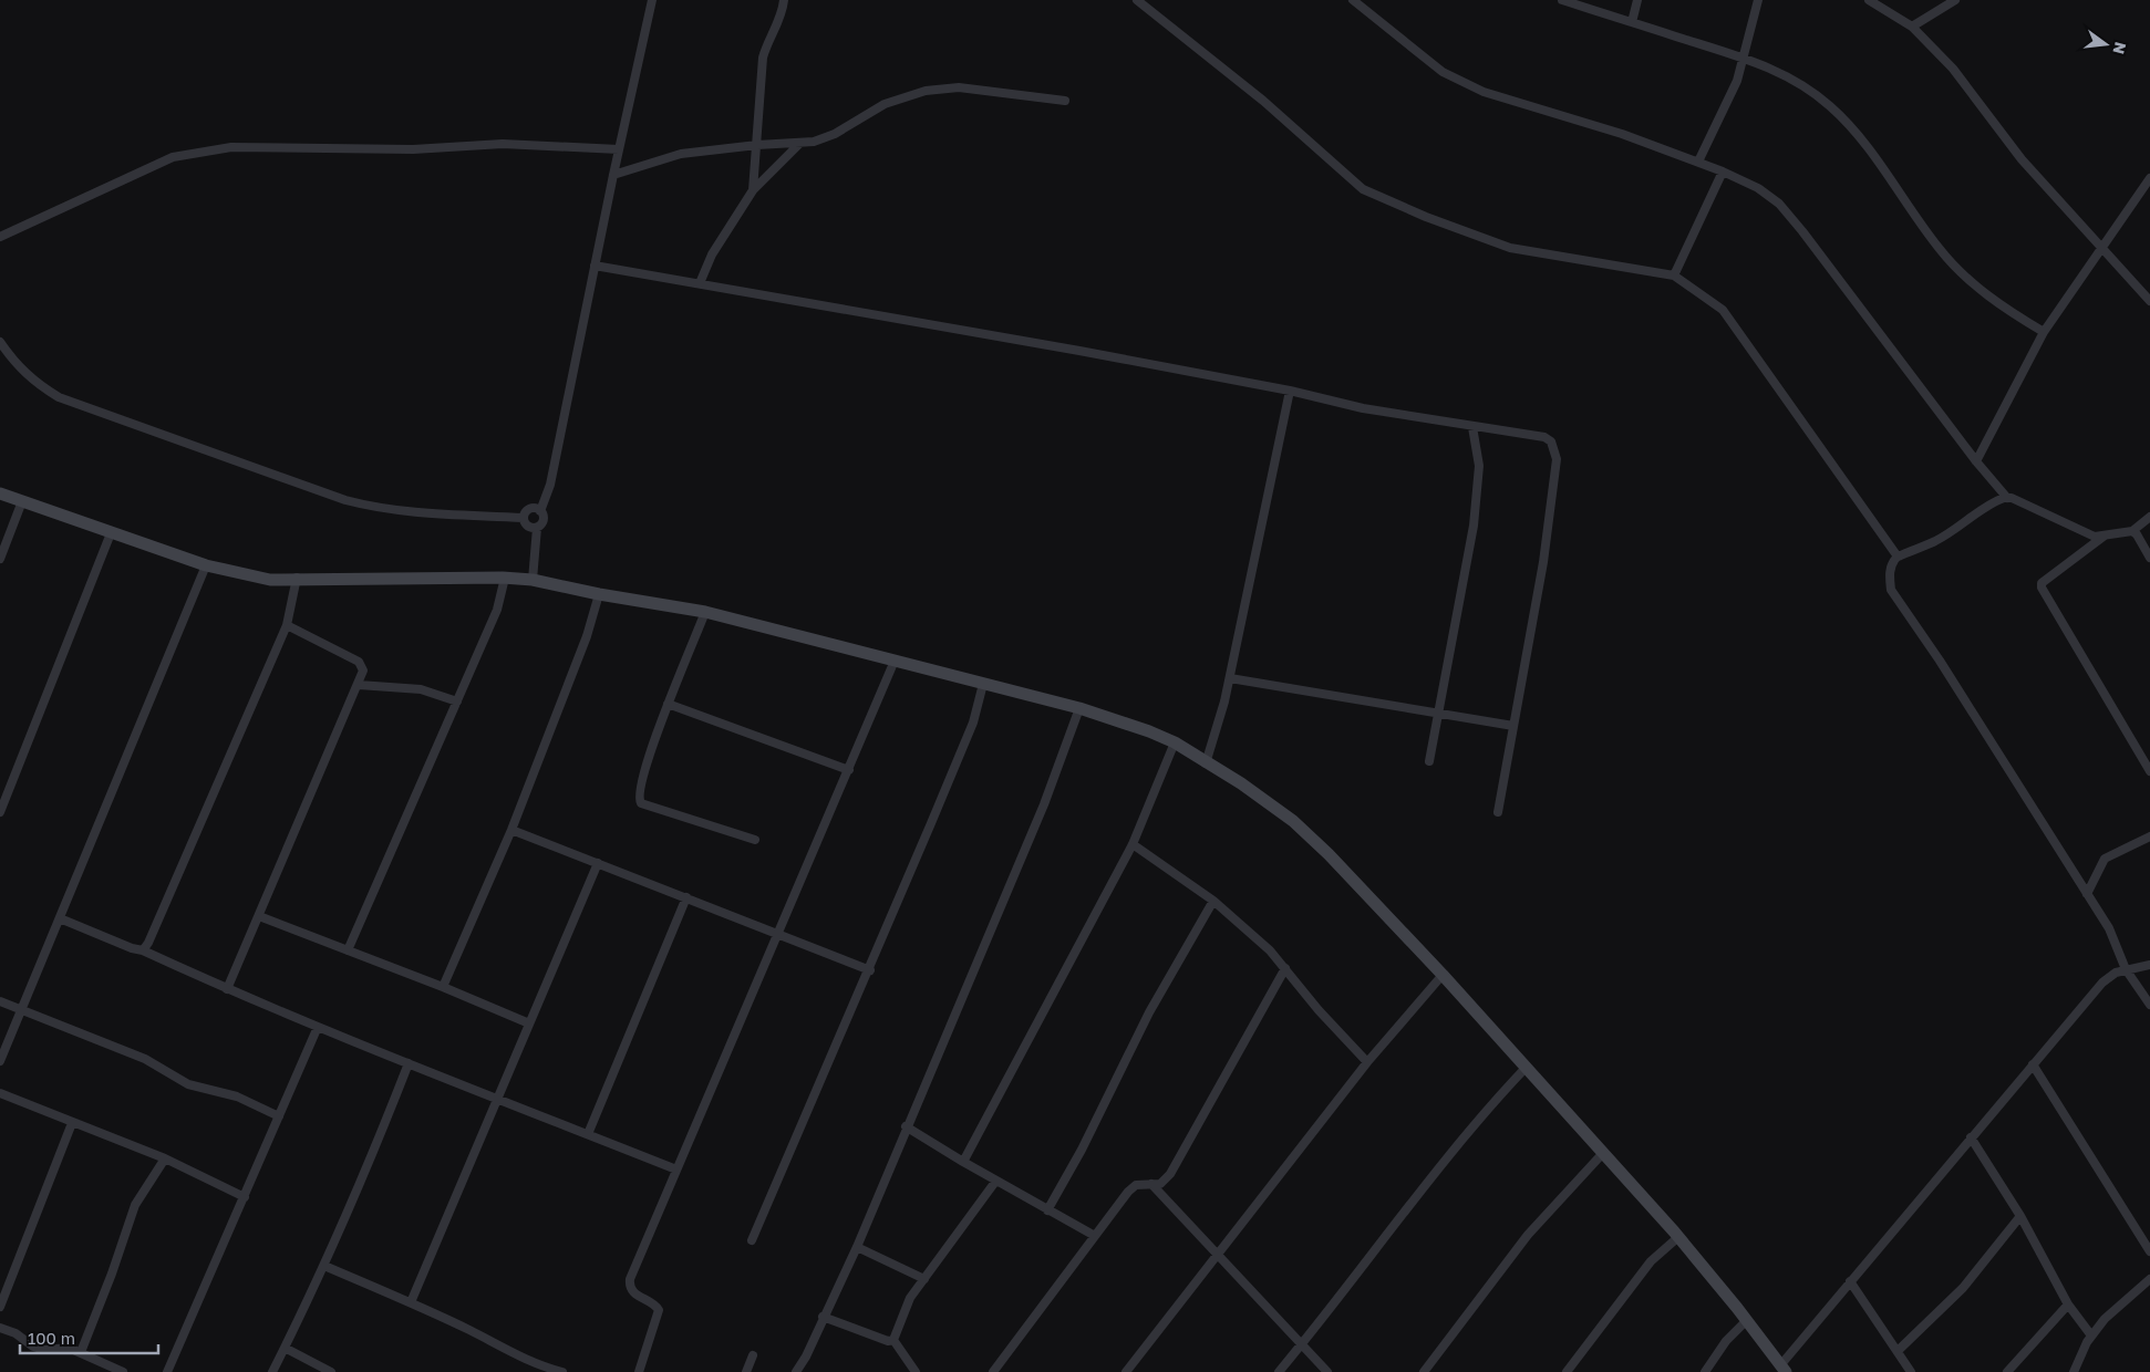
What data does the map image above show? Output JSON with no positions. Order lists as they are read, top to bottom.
{
  "scale_bar": "100 m",
  "north": "right"
}
